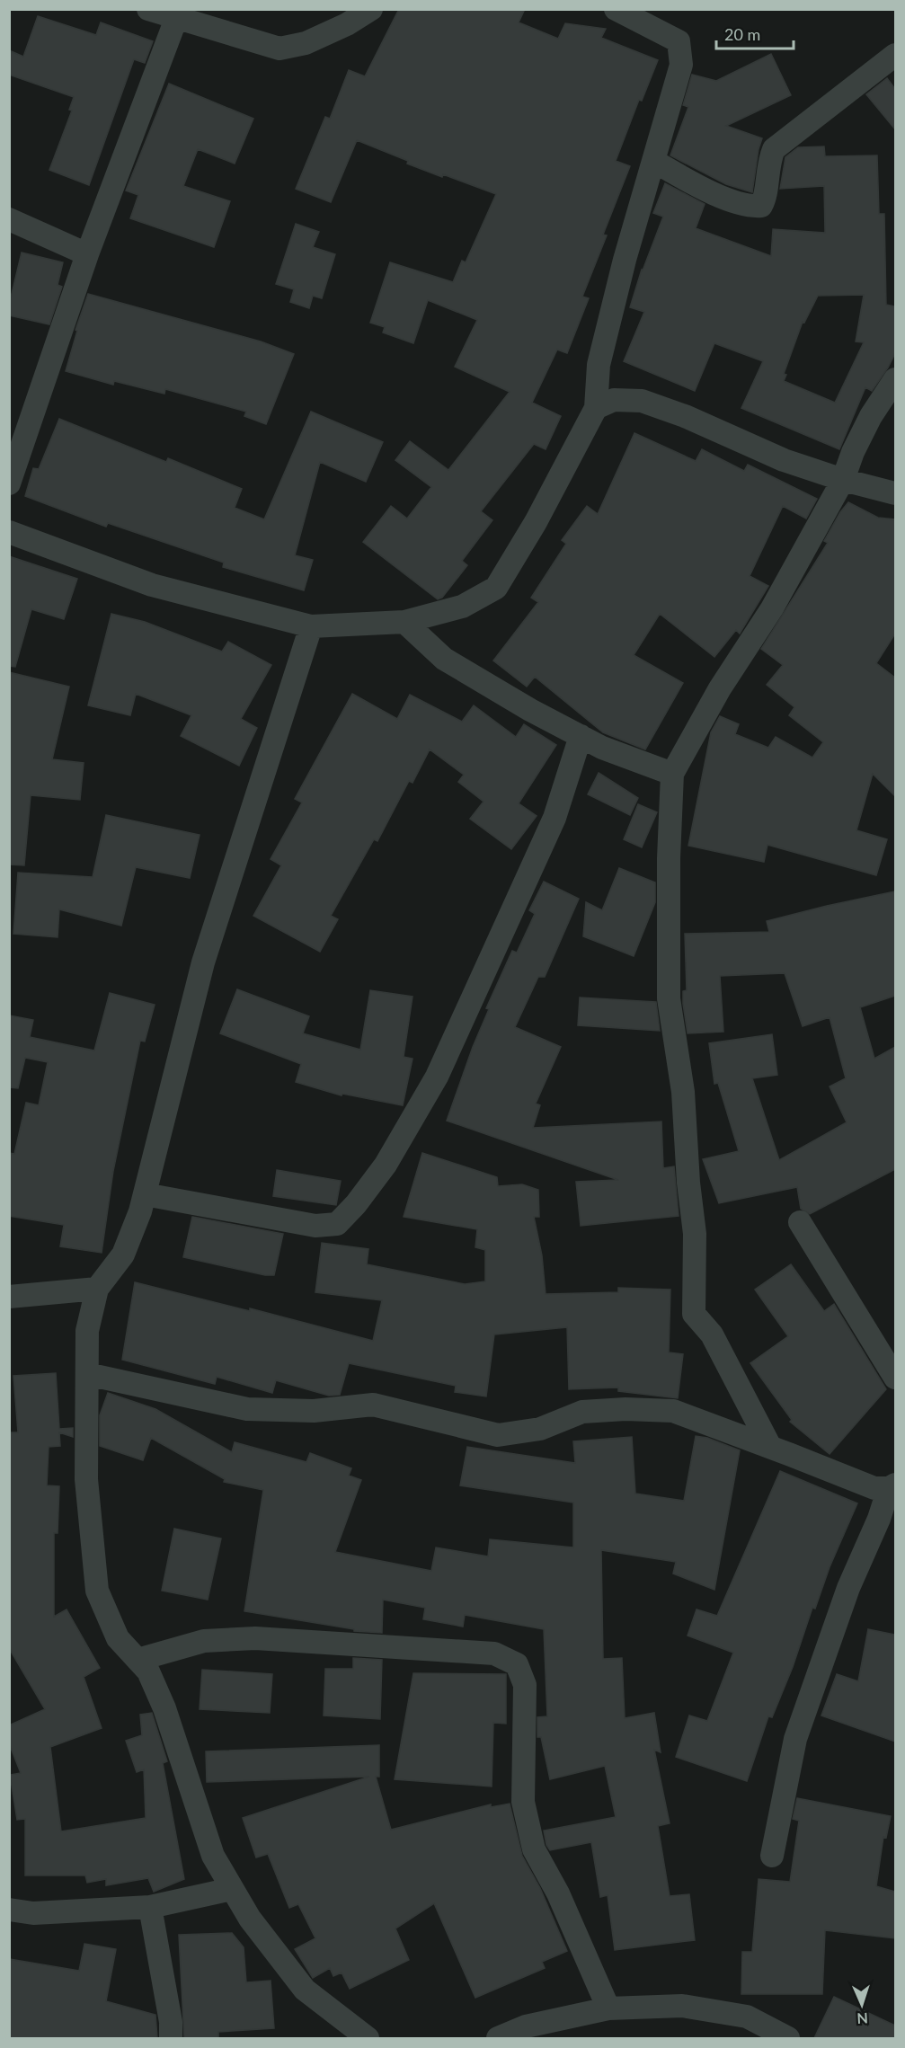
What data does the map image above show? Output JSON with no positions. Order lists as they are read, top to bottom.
{
  "scale_bar": "20 m",
  "north": "bottom"
}
